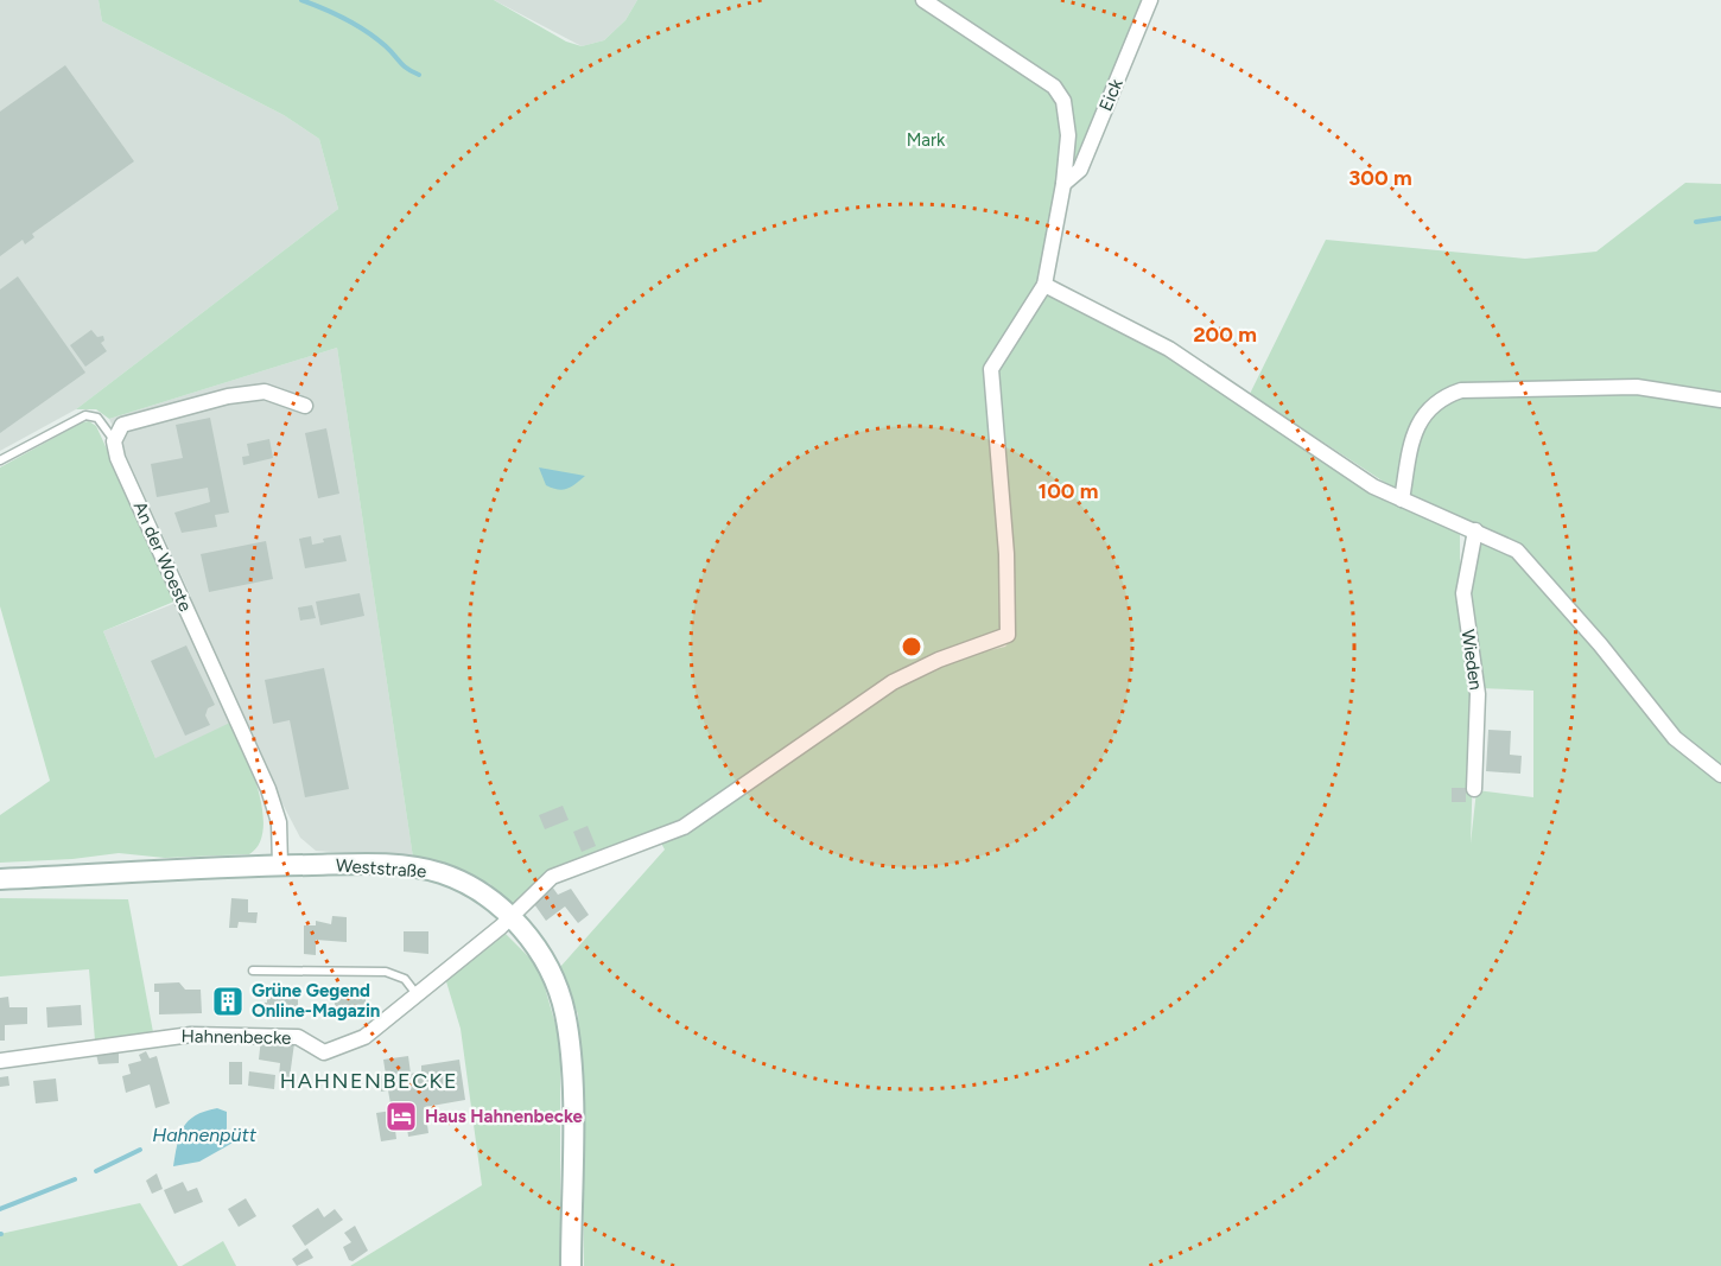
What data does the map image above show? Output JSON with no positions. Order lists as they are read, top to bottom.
{
  "streets": {
    "main road": ["Weststraße"],
    "street": [
      "Eick",
      "An der Woeste",
      "Wieden",
      "Hahnenbecke"
    ]
  },
  "crossings": [
    ["An der Woeste", "Weststraße"],
    ["Weststraße", "Hahnenbecke"]
  ],
  "districts": ["HAHNENBECKE"],
  "water": ["Hahnenpütt"],
  "parks": ["Mark"],
  "places": {
    "building": ["Grüne Gegend Online-Magazin"],
    "hotel": ["Haus Hahnenbecke"]
  },
  "rings": ["300 m", "200 m", "100 m"]
}
